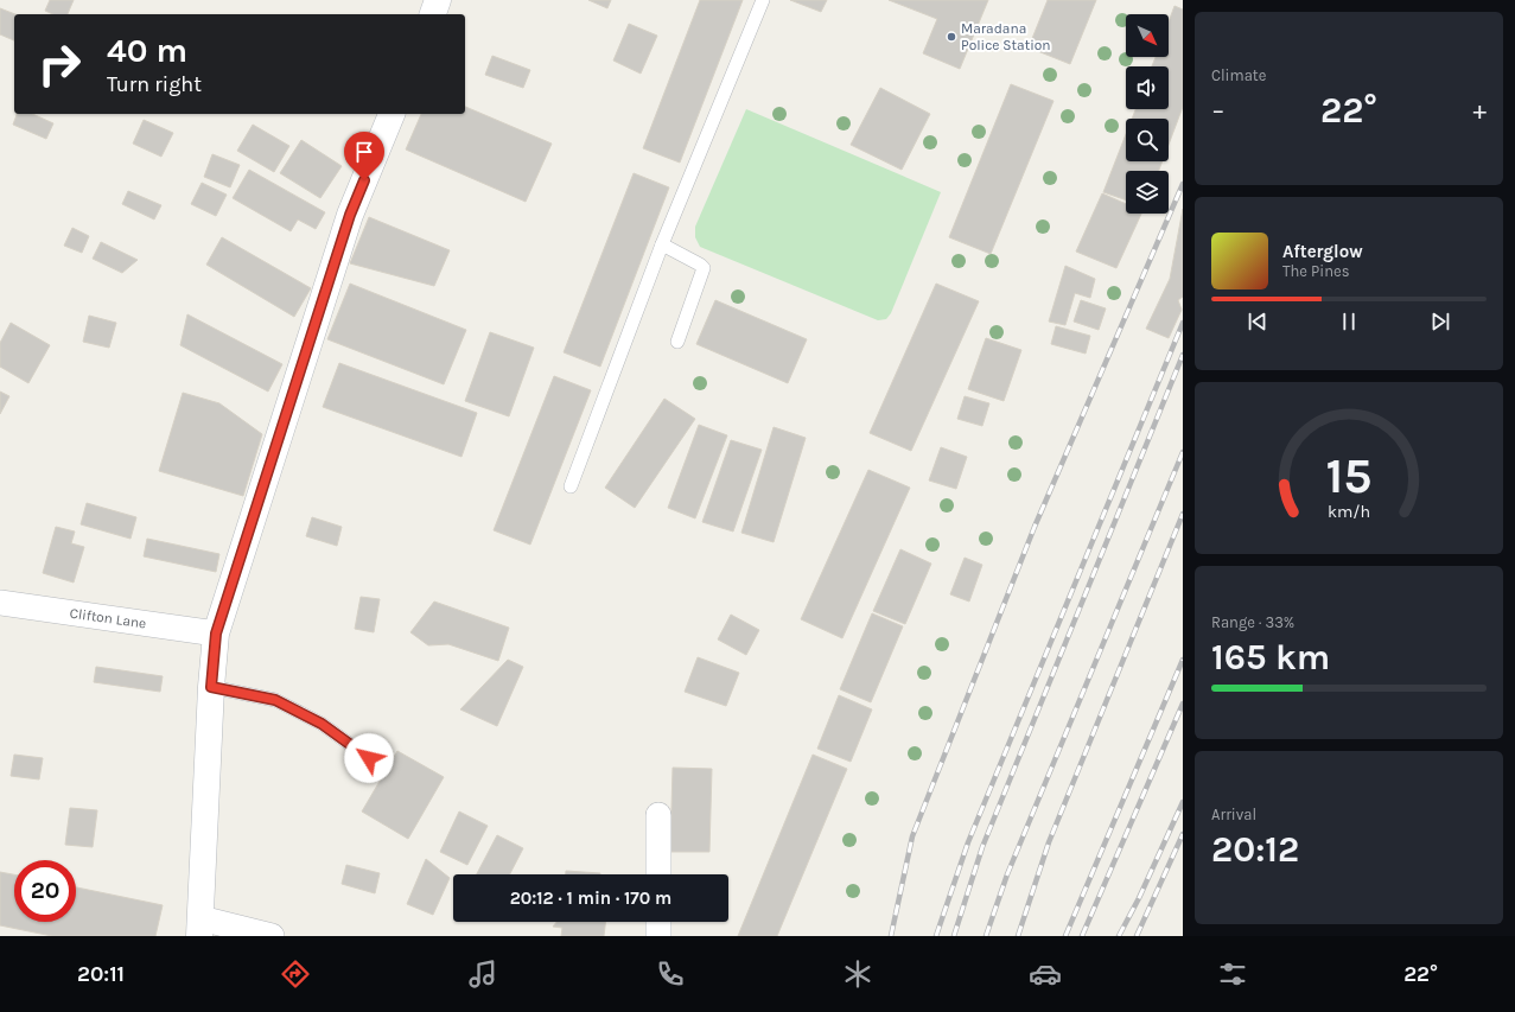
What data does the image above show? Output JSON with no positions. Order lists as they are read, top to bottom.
{
  "streets": {
    "street": ["Clifton Lane"]
  },
  "places": ["Maradana Police Station"],
  "north": "bottom right",
  "page": {
    "tile": [
      "Climate",
      ["Range · 33%", "165 km"],
      ["Arrival", "20:12"]
    ],
    "turn": ["40 m", "Turn right"],
    "heat": ["−", "22°", "+"],
    "song": ["Afterglow", "The Pines"],
    "limit": "20",
    "trip": "20:12 · 1 min · 170 m",
    "tabs": ["20:11", "22°"],
    "gauge": ["15", "km/h"]
  }
}
